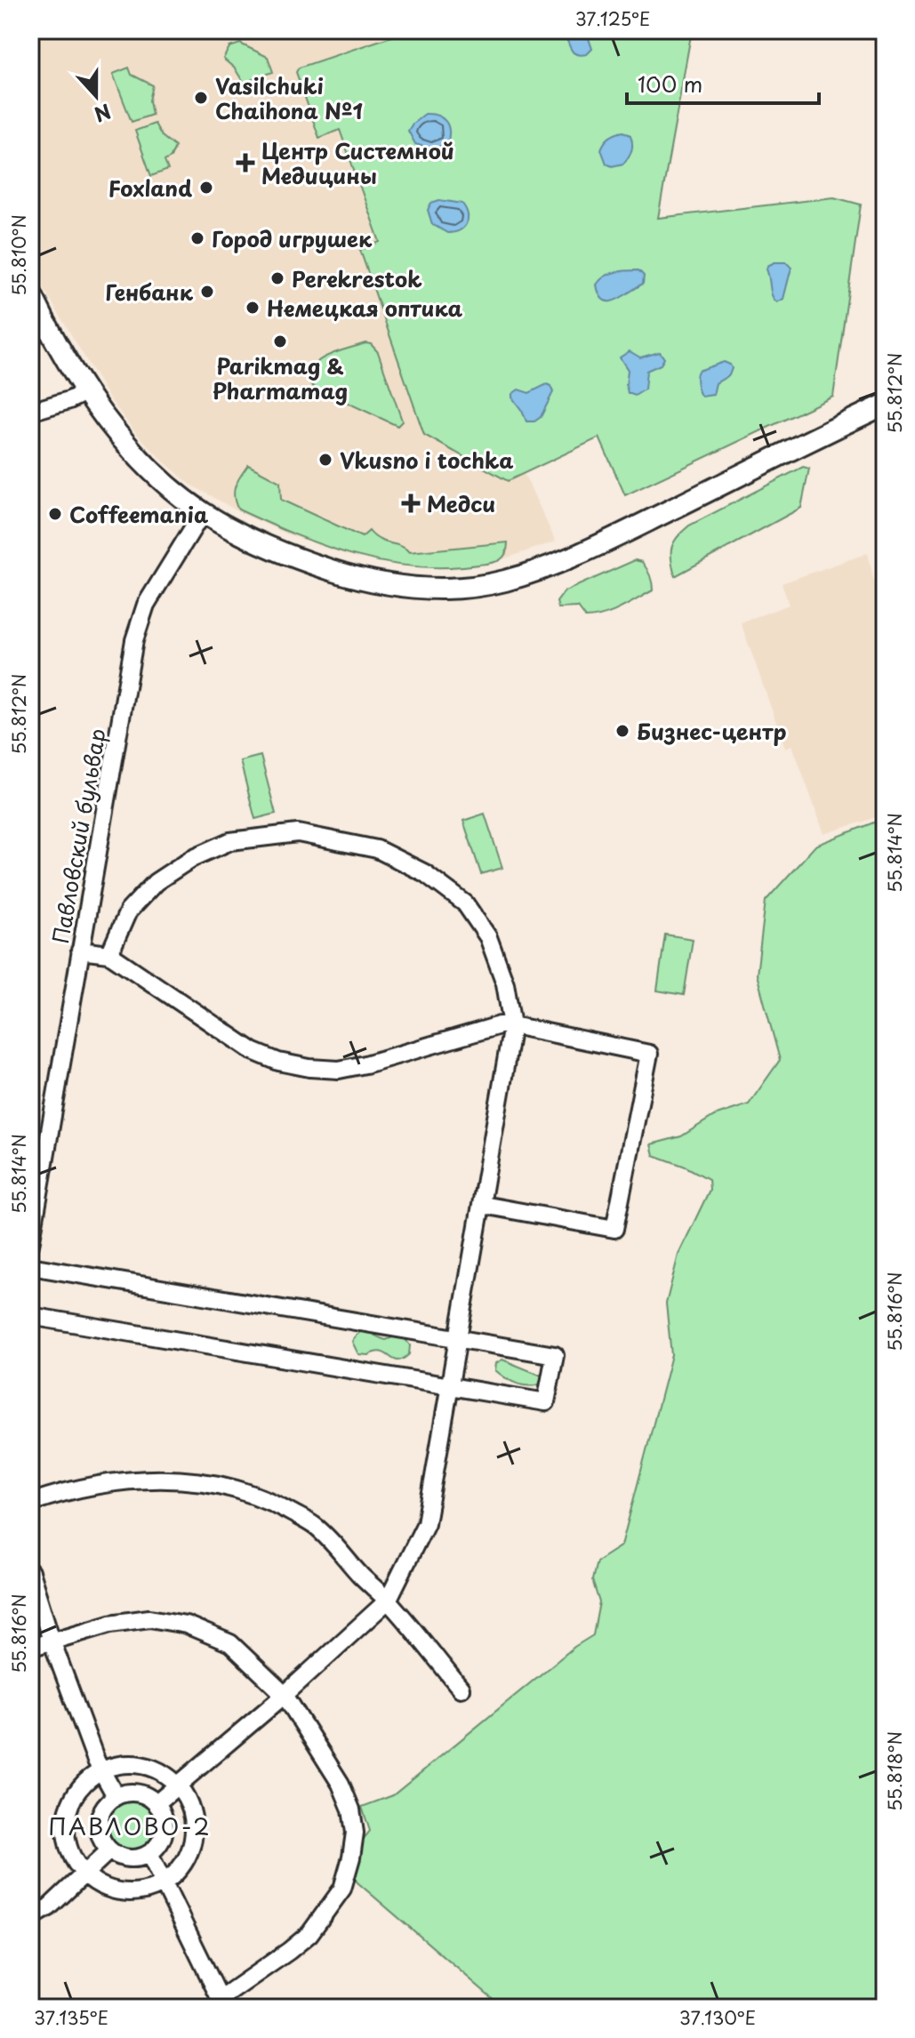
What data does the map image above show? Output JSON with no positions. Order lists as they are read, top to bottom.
{
  "streets": {
    "street": ["Павловский бульвар"]
  },
  "districts": ["ПАВЛОВО-2"],
  "places": {
    "other": [
      "Vasilchuki Chaihona №1",
      "Foxland",
      "Город игрушек",
      "Perekrestok",
      "Генбанк",
      "Немецкая оптика",
      "Parikmag & Pharmamag",
      "Vkusno i tochka",
      "Coffeemania",
      "Бизнес-центр"
    ],
    "health": ["Центр Системной Медицины", "Медси"]
  },
  "scale_bar": "100 m",
  "north": "bottom",
  "coordinates": [
    "37.125°E",
    "55.810°N",
    "55.812°N",
    "55.814°N",
    "55.816°N",
    "55.818°N",
    "37.135°E",
    "37.130°E"
  ]
}
